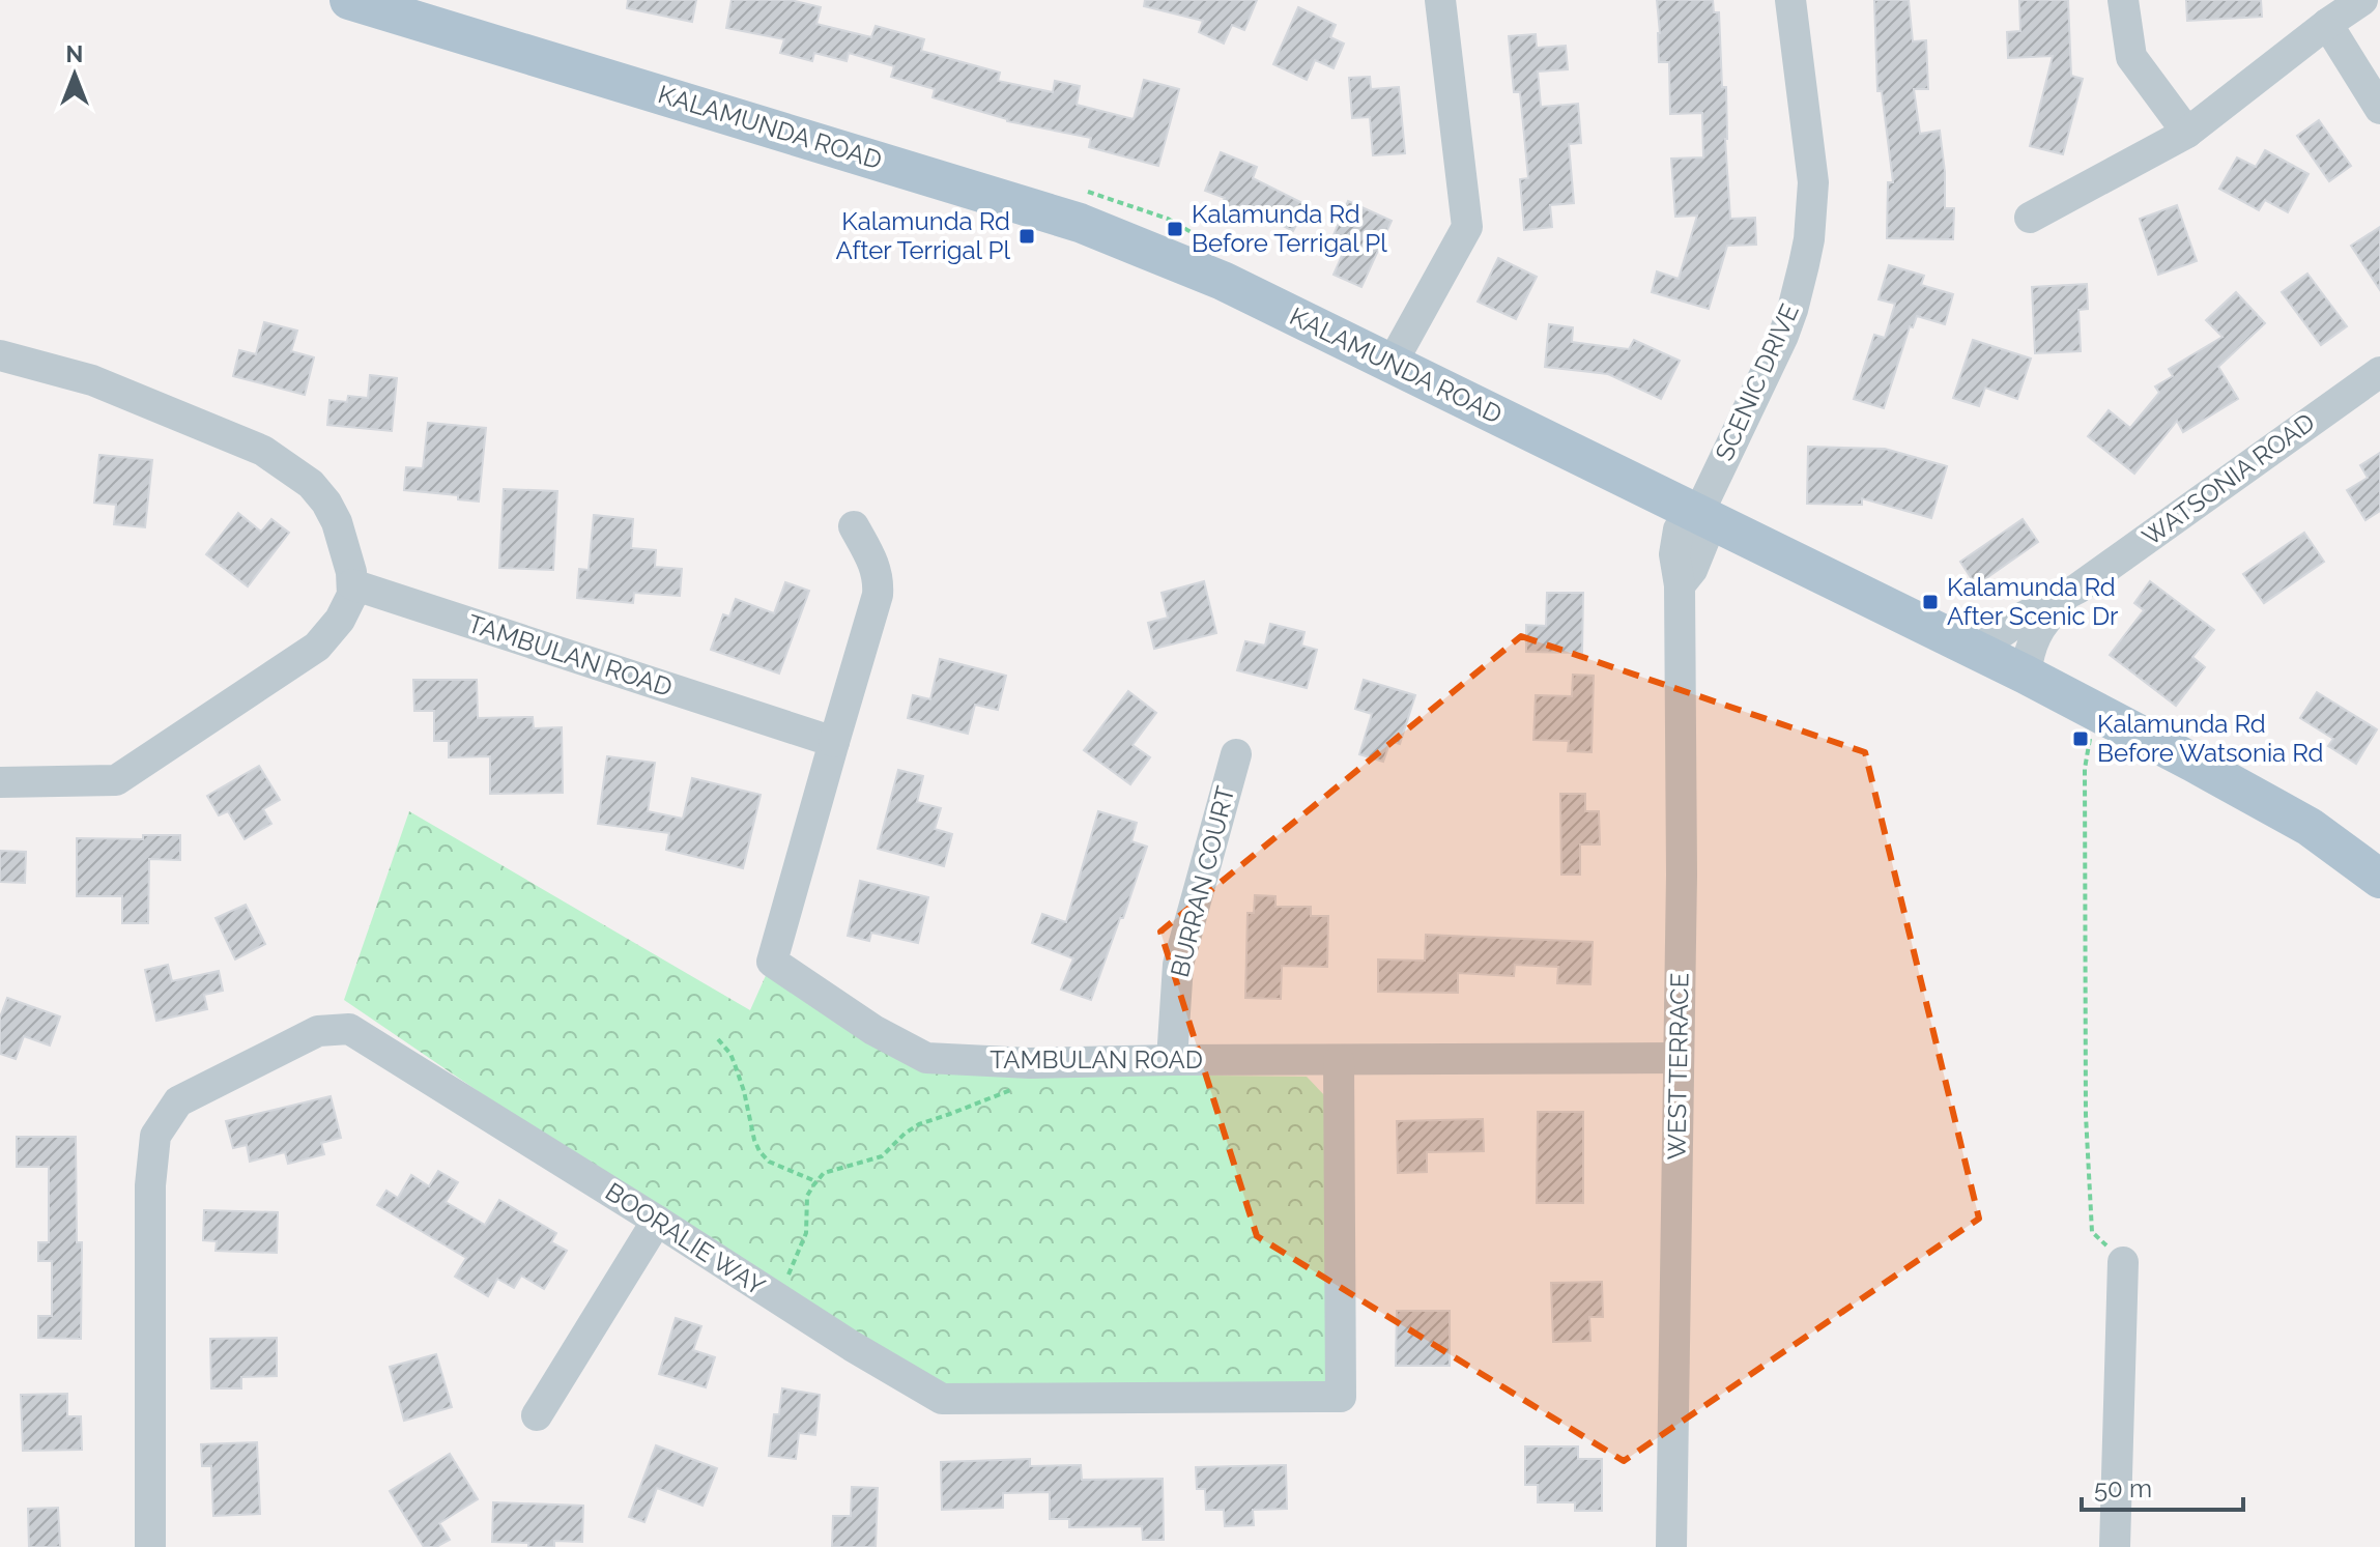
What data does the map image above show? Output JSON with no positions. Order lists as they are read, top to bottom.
{
  "streets": {
    "main road": ["KALAMUNDA ROAD"],
    "street": [
      "SCENIC DRIVE",
      "WATSONIA ROAD",
      "TAMBULAN ROAD",
      "BURRAN COURT",
      "WEST TERRACE",
      "BOORALIE WAY"
    ]
  },
  "crossings": [
    ["KALAMUNDA ROAD", "SCENIC DRIVE"],
    ["KALAMUNDA ROAD", "WATSONIA ROAD"],
    ["KALAMUNDA ROAD", "WEST TERRACE"],
    ["SCENIC DRIVE", "WEST TERRACE"],
    ["TAMBULAN ROAD", "BURRAN COURT"],
    ["TAMBULAN ROAD", "WEST TERRACE"],
    ["TAMBULAN ROAD", "BOORALIE WAY"]
  ],
  "places": {
    "transit": [
      "Kalamunda Rd Before Terrigal Pl",
      "Kalamunda Rd After Terrigal Pl",
      "Kalamunda Rd After Scenic Dr",
      "Kalamunda Rd Before Watsonia Rd"
    ]
  },
  "scale_bar": "50 m",
  "north": "top"
}
